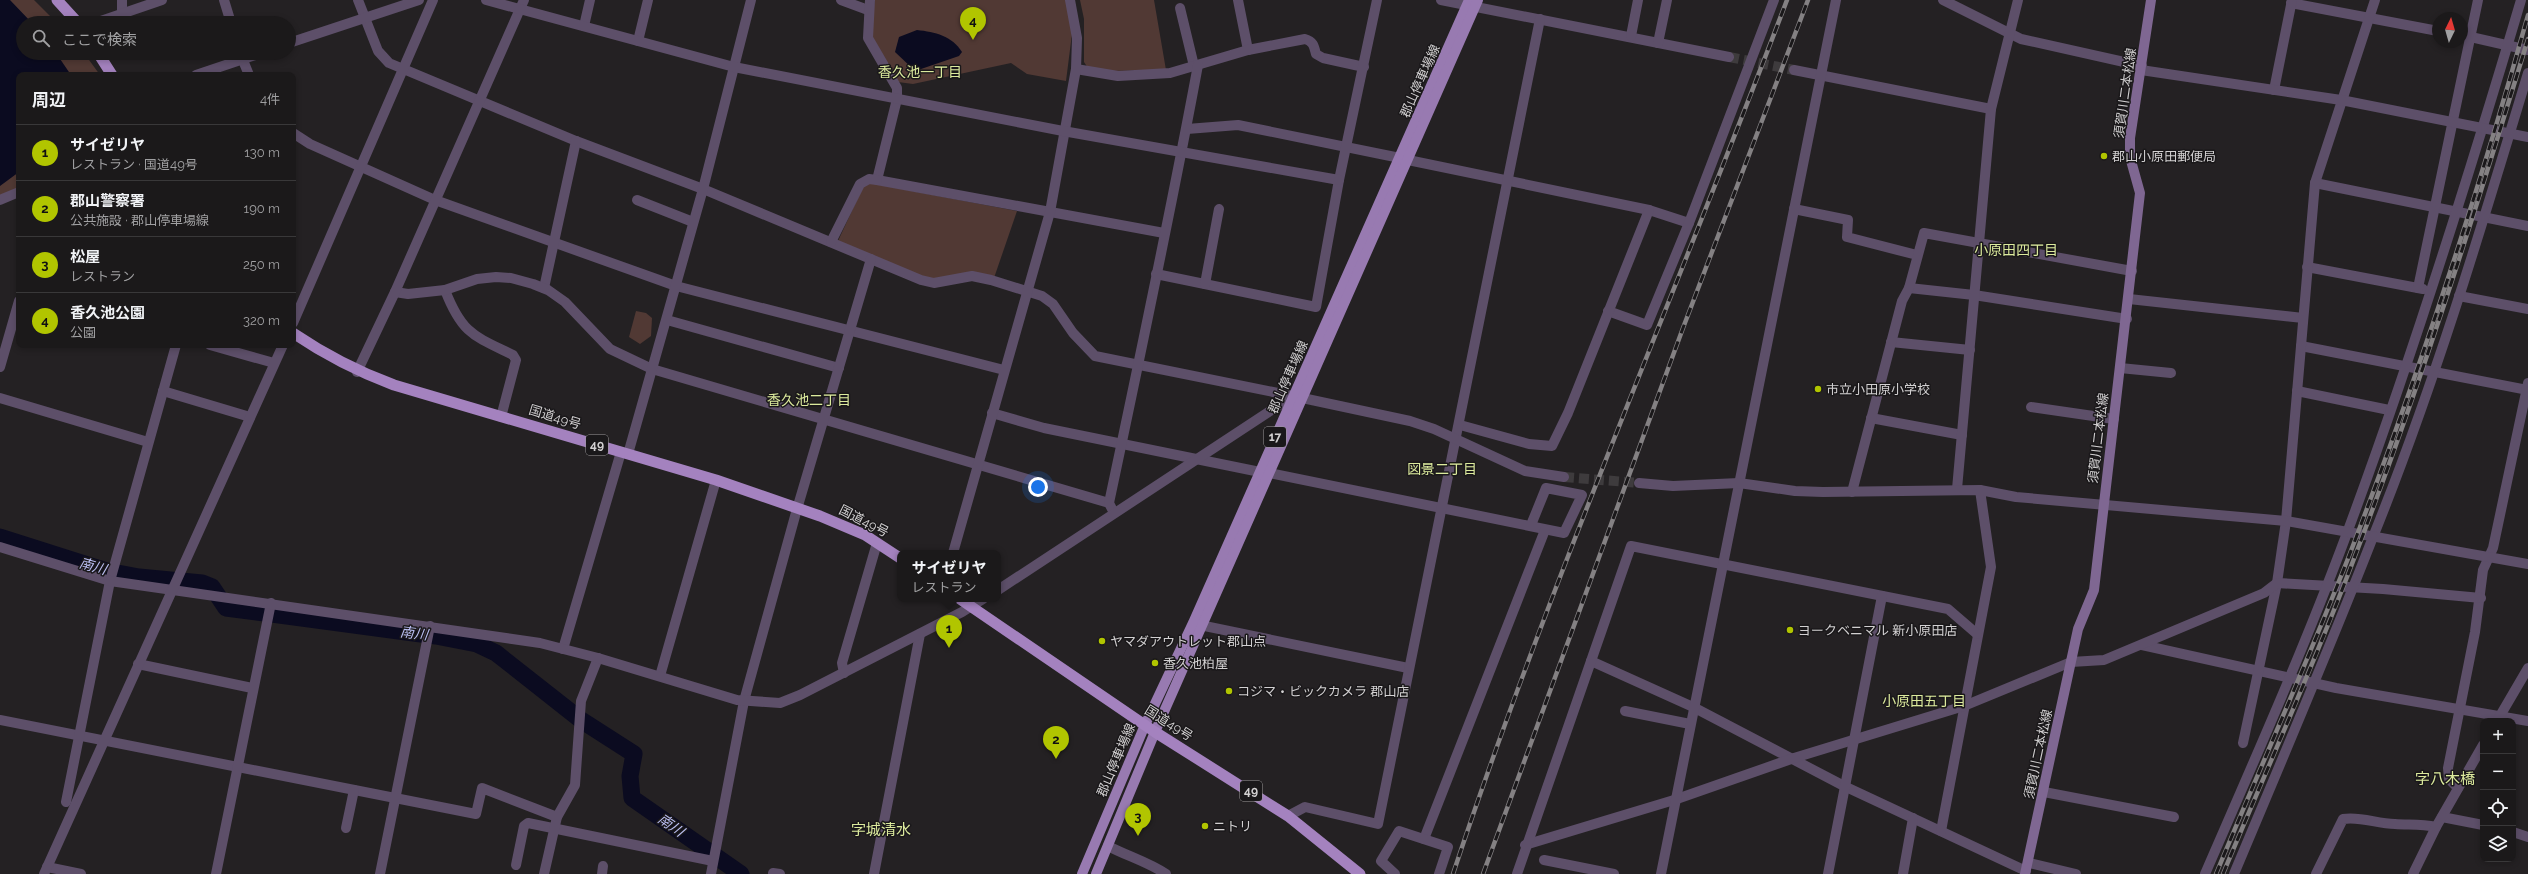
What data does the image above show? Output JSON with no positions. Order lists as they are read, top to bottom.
{
  "streets": {
    "highway": ["国道49号", "49"],
    "main road": ["郡山停車場線", "須賀川二本松線", "17"]
  },
  "crossings": [
    ["郡山停車場線", "国道49号"]
  ],
  "districts": [
    "香久池一丁目",
    "小原田四丁目",
    "香久池二丁目",
    "図景二丁目",
    "小原田五丁目",
    "字八木橋",
    "字城清水"
  ],
  "water": ["南川"],
  "places": [
    "郡山小原田郵便局",
    "市立小田原小学校",
    "ヨークベニマル 新小原田店",
    "ヤマダアウトレット郡山点",
    "香久池柏屋",
    "コジマ・ビックカメラ 郡山店",
    "ニトリ"
  ],
  "north": "top",
  "page": {
    "pins": [
      "4",
      "1",
      "2",
      "3"
    ],
    "search": "ここで検索",
    "heading": ["周辺", "4件"],
    "list": [
      {
        "mark": "1",
        "name": "サイゼリヤ",
        "note": "レストラン · 国道49号",
        "value": "130 m"
      },
      {
        "mark": "2",
        "name": "郡山警察署",
        "note": "公共施設 · 郡山停車場線",
        "value": "190 m"
      },
      {
        "mark": "3",
        "name": "松屋",
        "note": "レストラン",
        "value": "250 m"
      },
      {
        "mark": "4",
        "name": "香久池公園",
        "note": "公園",
        "value": "320 m"
      }
    ],
    "popup": ["サイゼリヤ", "レストラン"],
    "map_buttons": ["+", "−"]
  }
}
